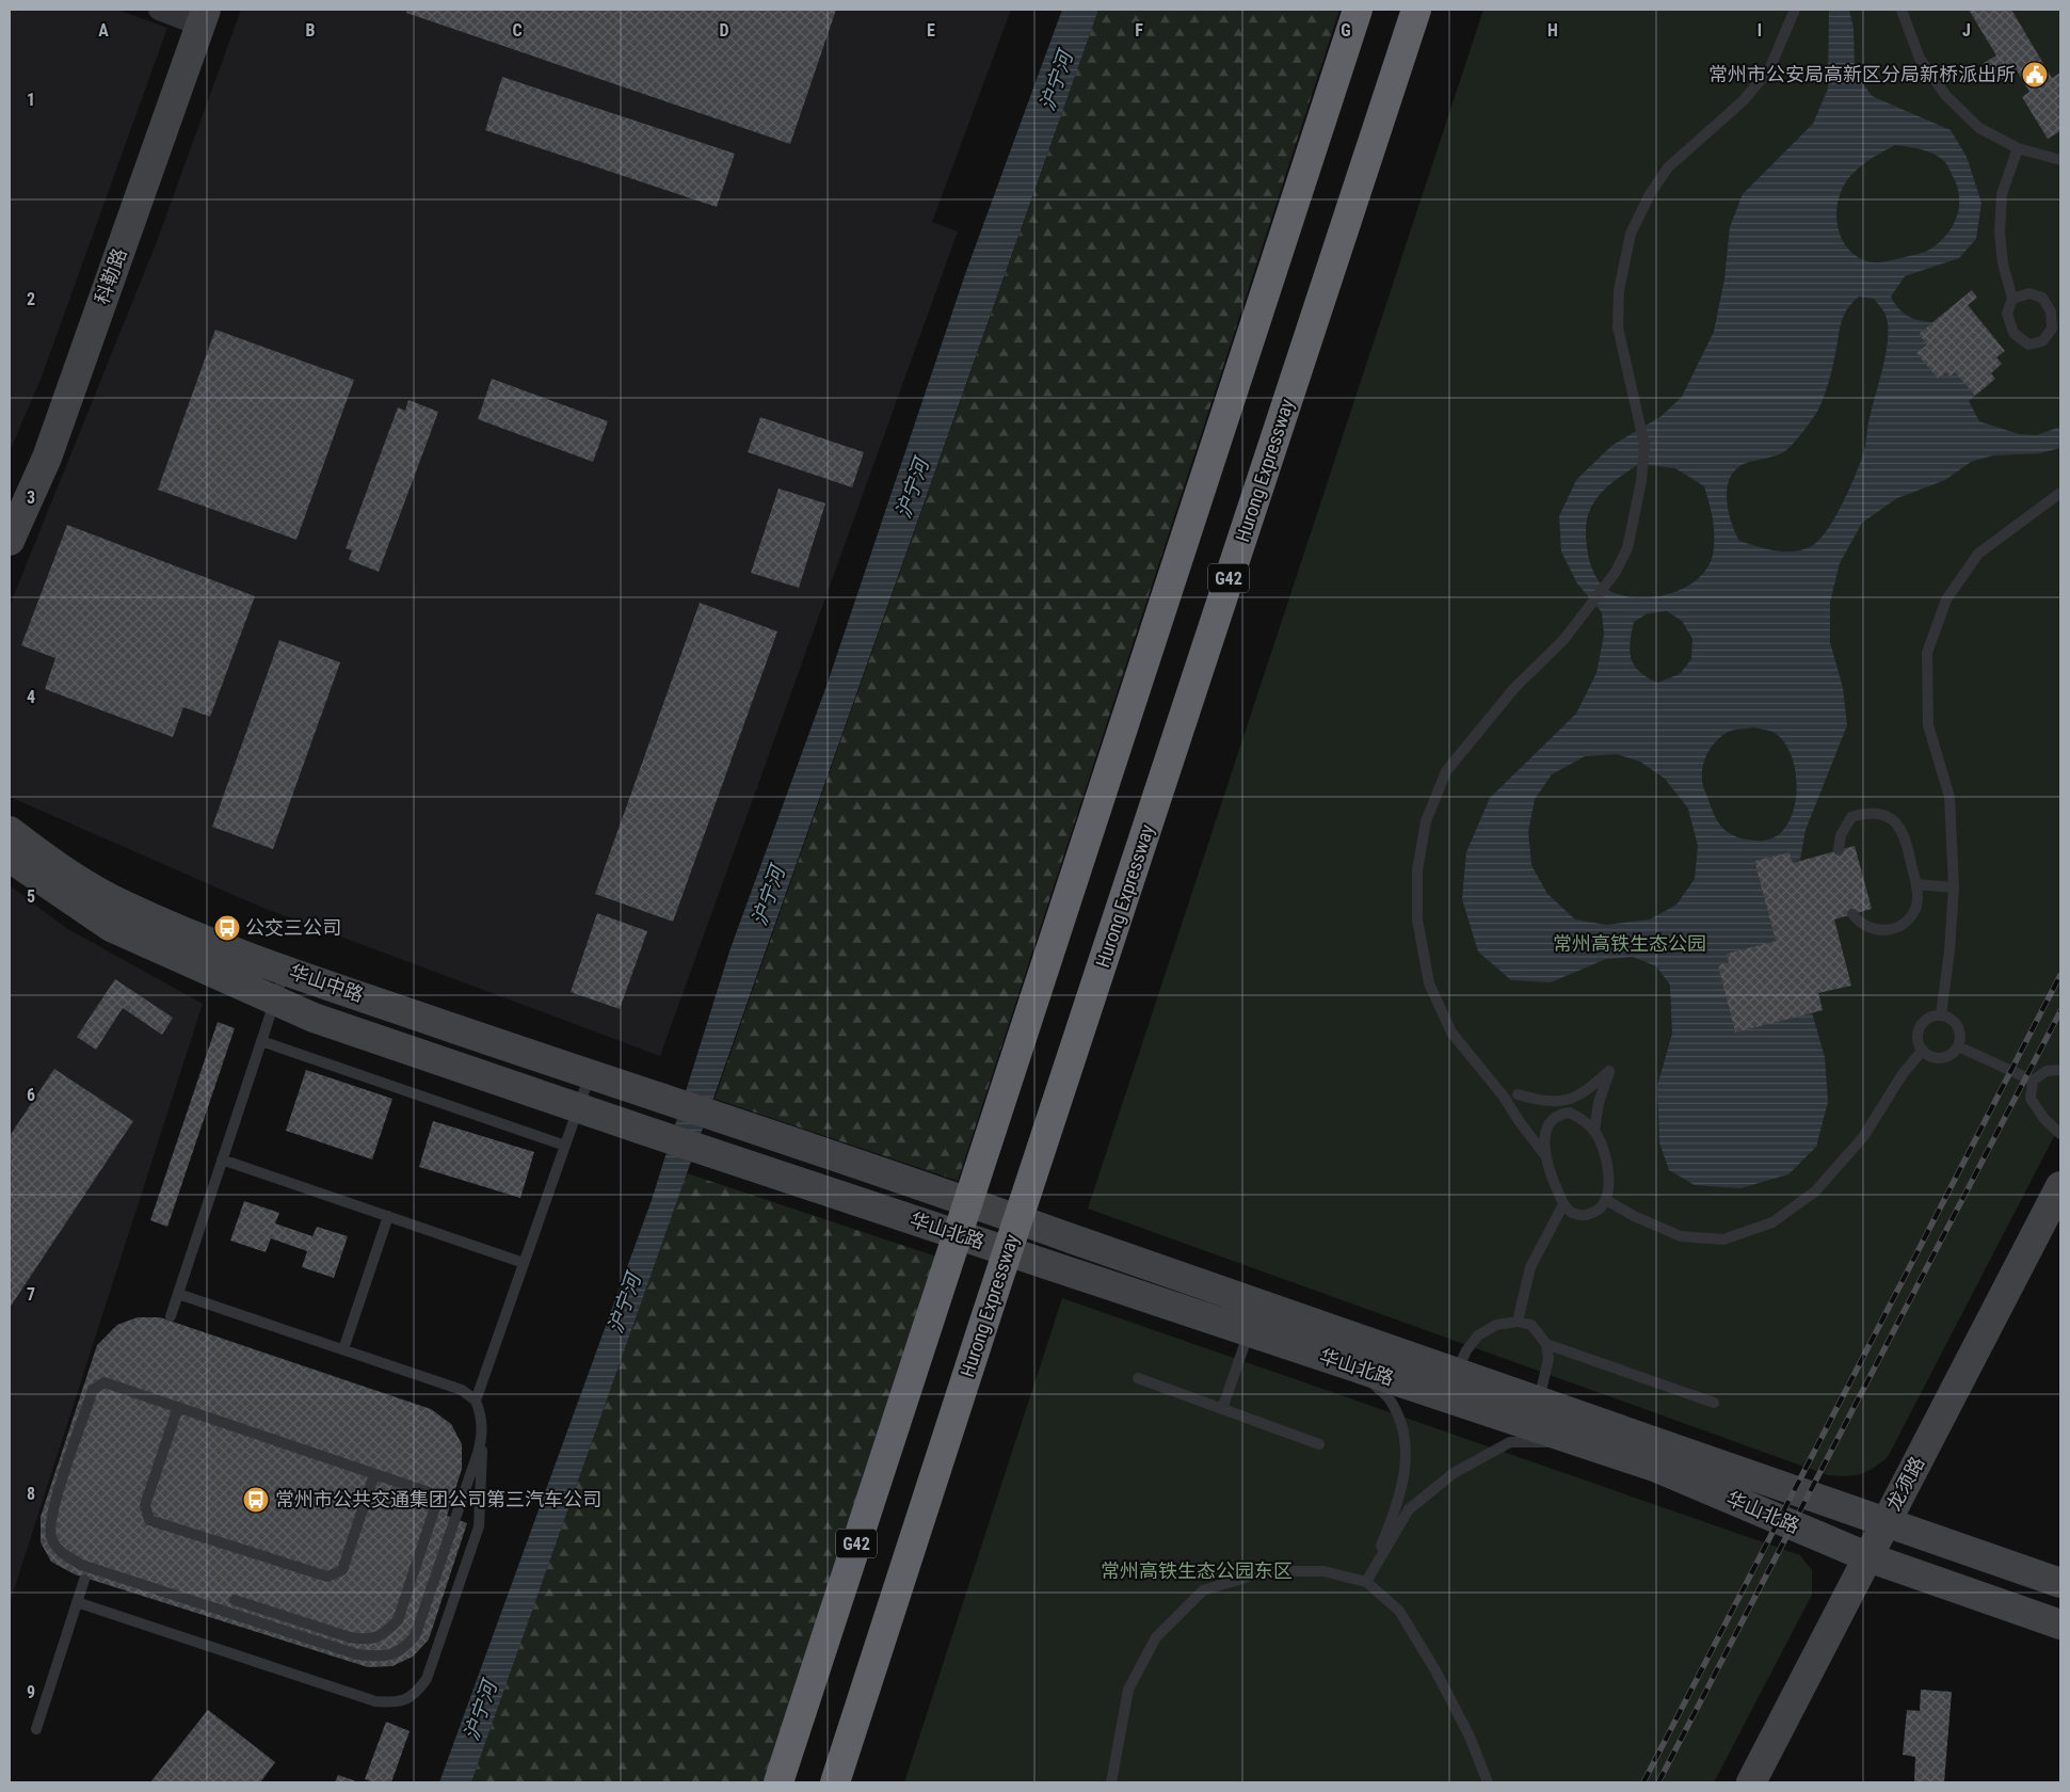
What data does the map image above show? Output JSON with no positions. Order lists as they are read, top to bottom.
{
  "streets": {
    "highway": ["Hurong Expressway", "G42"],
    "main road": [
      "科勒路",
      "华山中路",
      "华山北路",
      "龙须路"
    ]
  },
  "crossings": [
    ["华山中路", "华山北路"],
    ["华山北路", "龙须路"]
  ],
  "water": ["沪宁河"],
  "parks": ["常州高铁生态公园", "常州高铁生态公园东区"],
  "places": {
    "public building": ["常州市公安局高新区分局新桥派出所"],
    "bus stop": ["公交三公司", "常州市公共交通集团公司第三汽车公司"]
  },
  "grid": {
    "columns": [
      "A",
      "B",
      "C",
      "D",
      "E",
      "F",
      "G",
      "H",
      "I",
      "J"
    ],
    "rows": [
      "1",
      "2",
      "3",
      "4",
      "5",
      "6",
      "7",
      "8",
      "9"
    ]
  }
}
